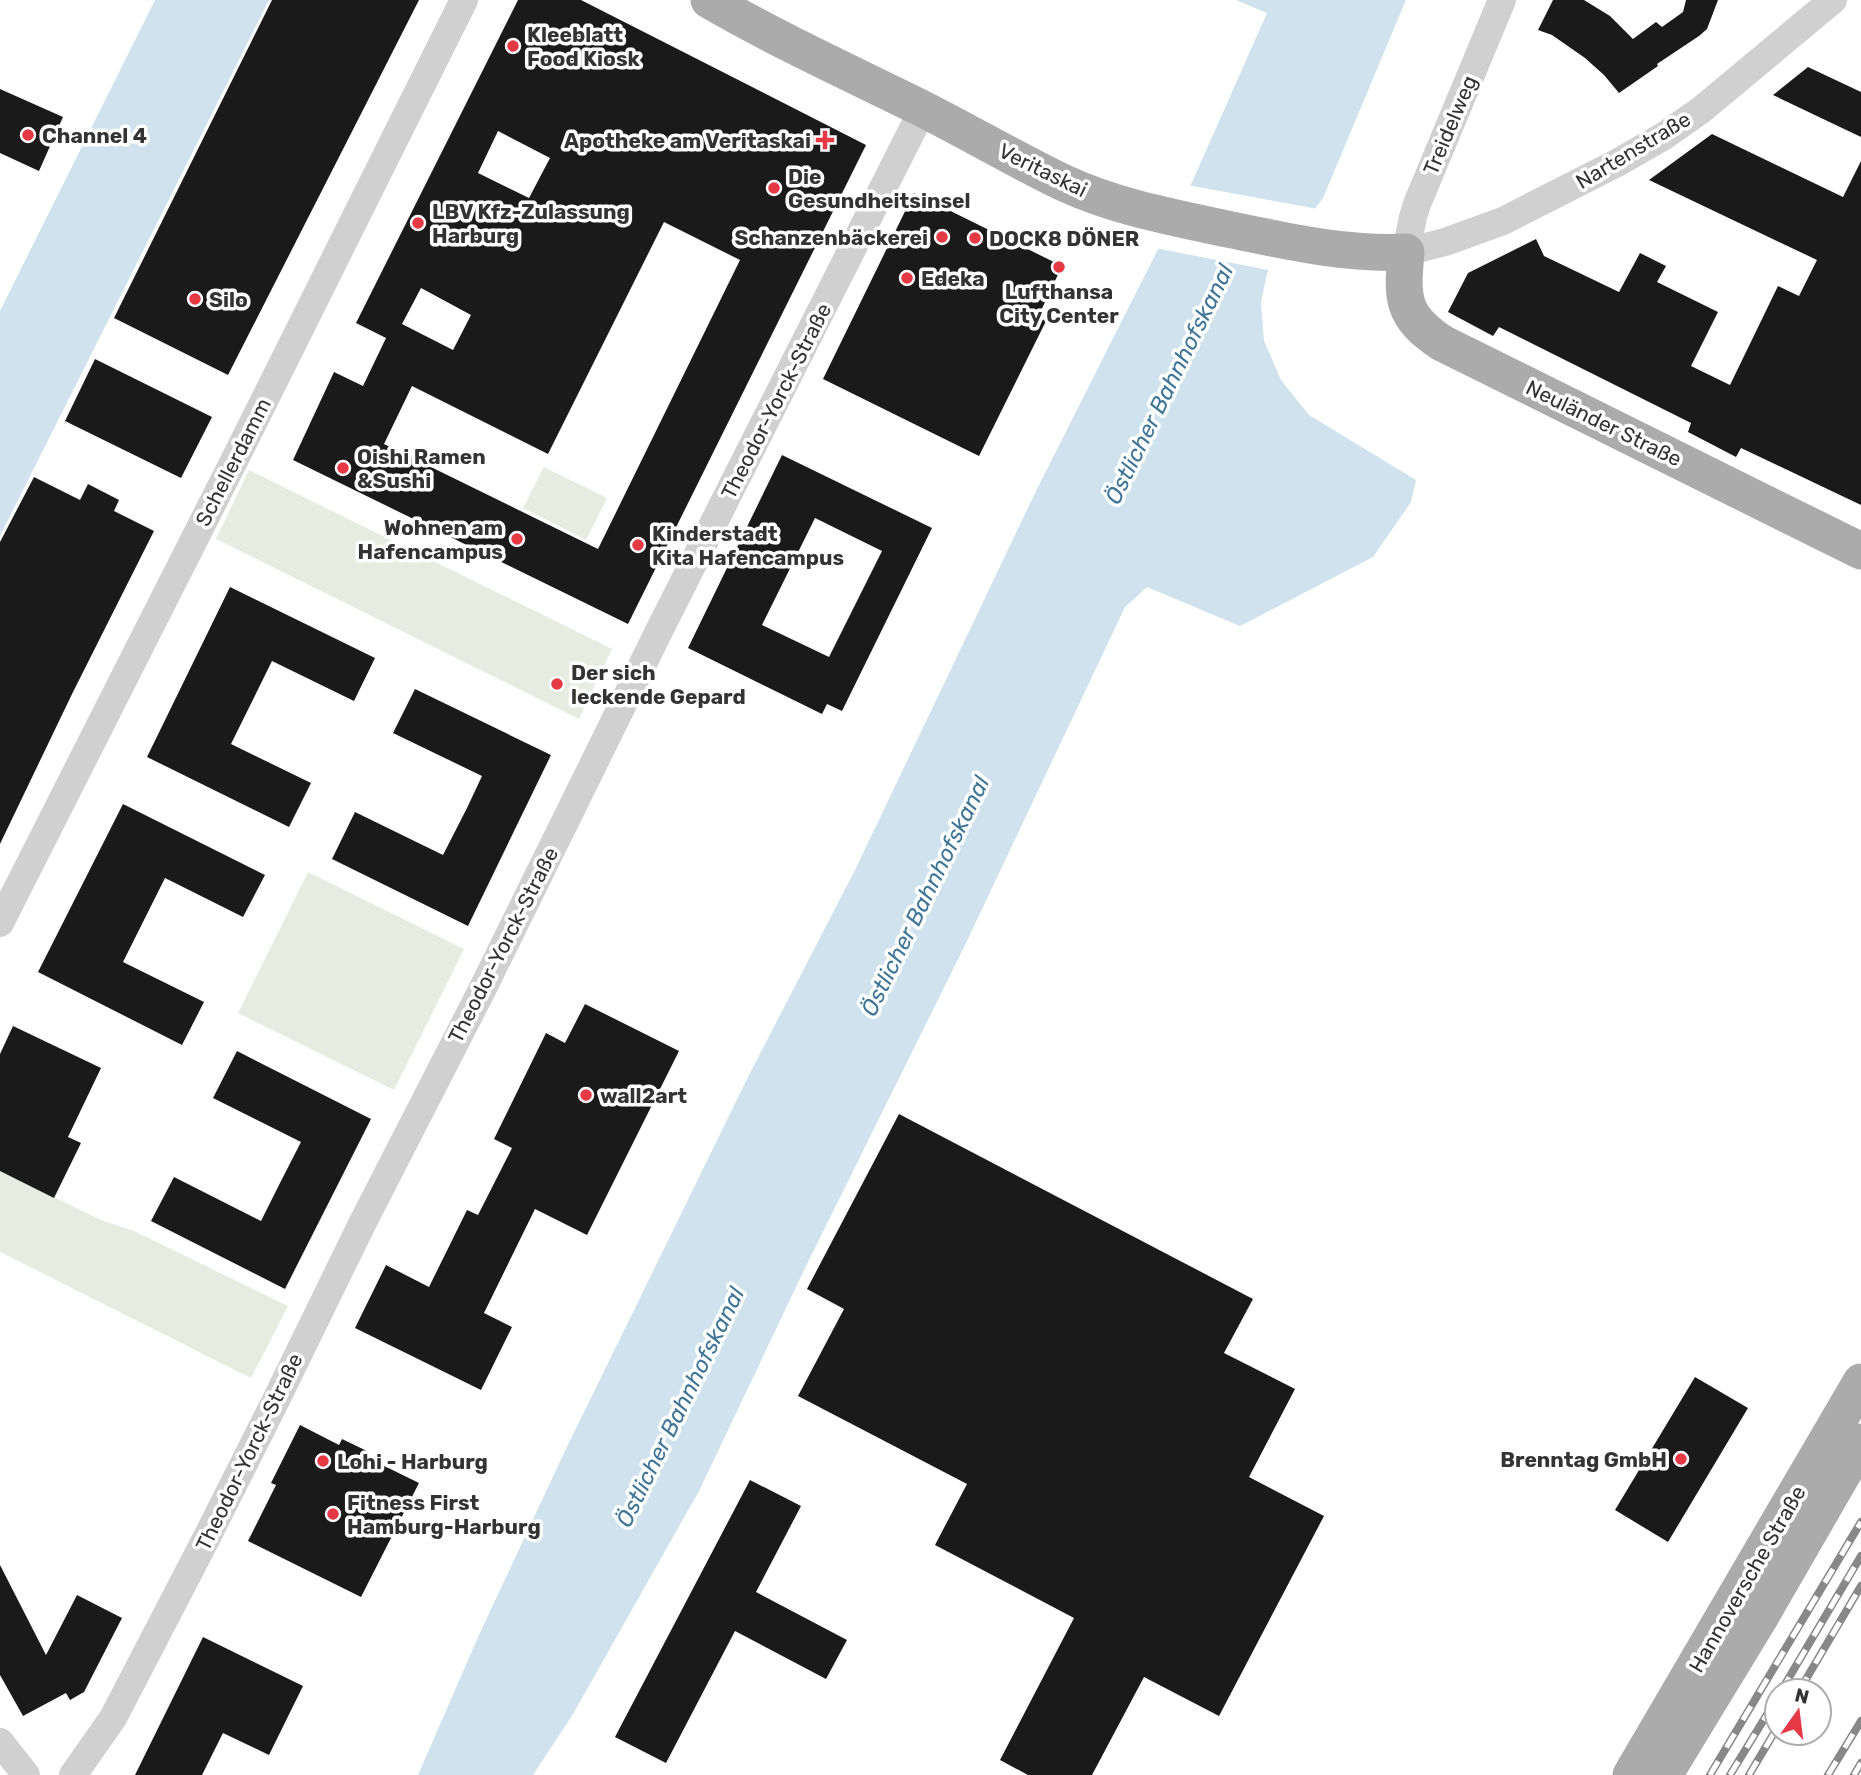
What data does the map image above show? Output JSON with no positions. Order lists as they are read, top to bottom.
{
  "streets": {
    "main road": ["Veritaskai", "Neuländer Straße", "Hannoversche Straße"],
    "street": [
      "Treidelweg",
      "Nartenstraße",
      "Theodor-Yorck-Straße",
      "Schellerdamm"
    ]
  },
  "crossings": [
    ["Treidelweg", "Nartenstraße"],
    ["Treidelweg", "Veritaskai"],
    ["Treidelweg", "Neuländer Straße"],
    ["Nartenstraße", "Veritaskai"],
    ["Nartenstraße", "Neuländer Straße"],
    ["Veritaskai", "Theodor-Yorck-Straße"],
    ["Veritaskai", "Neuländer Straße"]
  ],
  "water": ["Östlicher Bahnhofskanal"],
  "places": {
    "other": [
      "Kleeblatt Food Kiosk",
      "Channel 4",
      "Die Gesundheitsinsel",
      "LBV Kfz-Zulassung Harburg",
      "Schanzenbäckerei",
      "DOCK8 DÖNER",
      "Lufthansa City Center",
      "Edeka",
      "Silo",
      "Oishi Ramen &Sushi",
      "Wohnen am Hafencampus",
      "Kinderstadt Kita Hafencampus",
      "Der sich leckende Gepard",
      "wall2art",
      "Brenntag GmbH",
      "Lohi - Harburg",
      "Fitness First Hamburg-Harburg"
    ],
    "health": ["Apotheke am Veritaskai"]
  },
  "north": "top"
}
